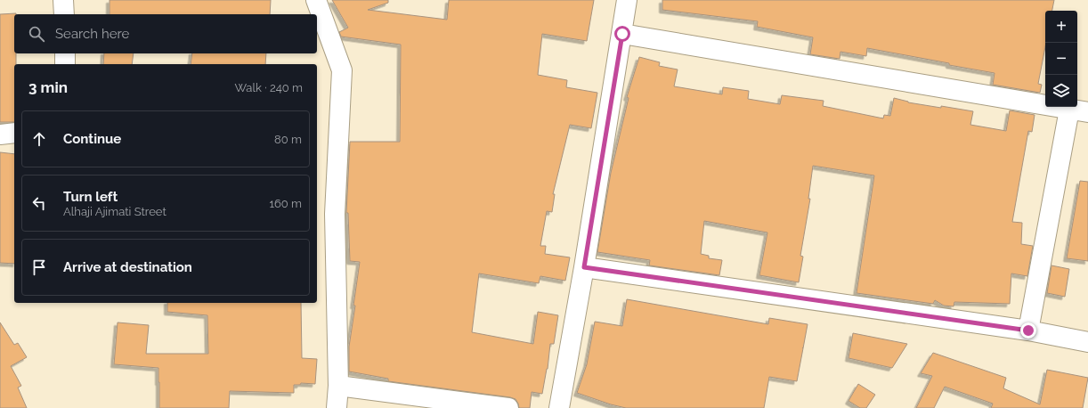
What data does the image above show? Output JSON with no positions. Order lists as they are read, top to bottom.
{
  "page": {
    "map_buttons": ["+", "−"],
    "search": "Search here",
    "heading": ["3 min", "Walk · 240 m"],
    "list": [
      ["Continue", "80 m"],
      ["Turn left", "Alhaji Ajimati Street", "160 m"],
      "Arrive at destination"
    ]
  }
}
